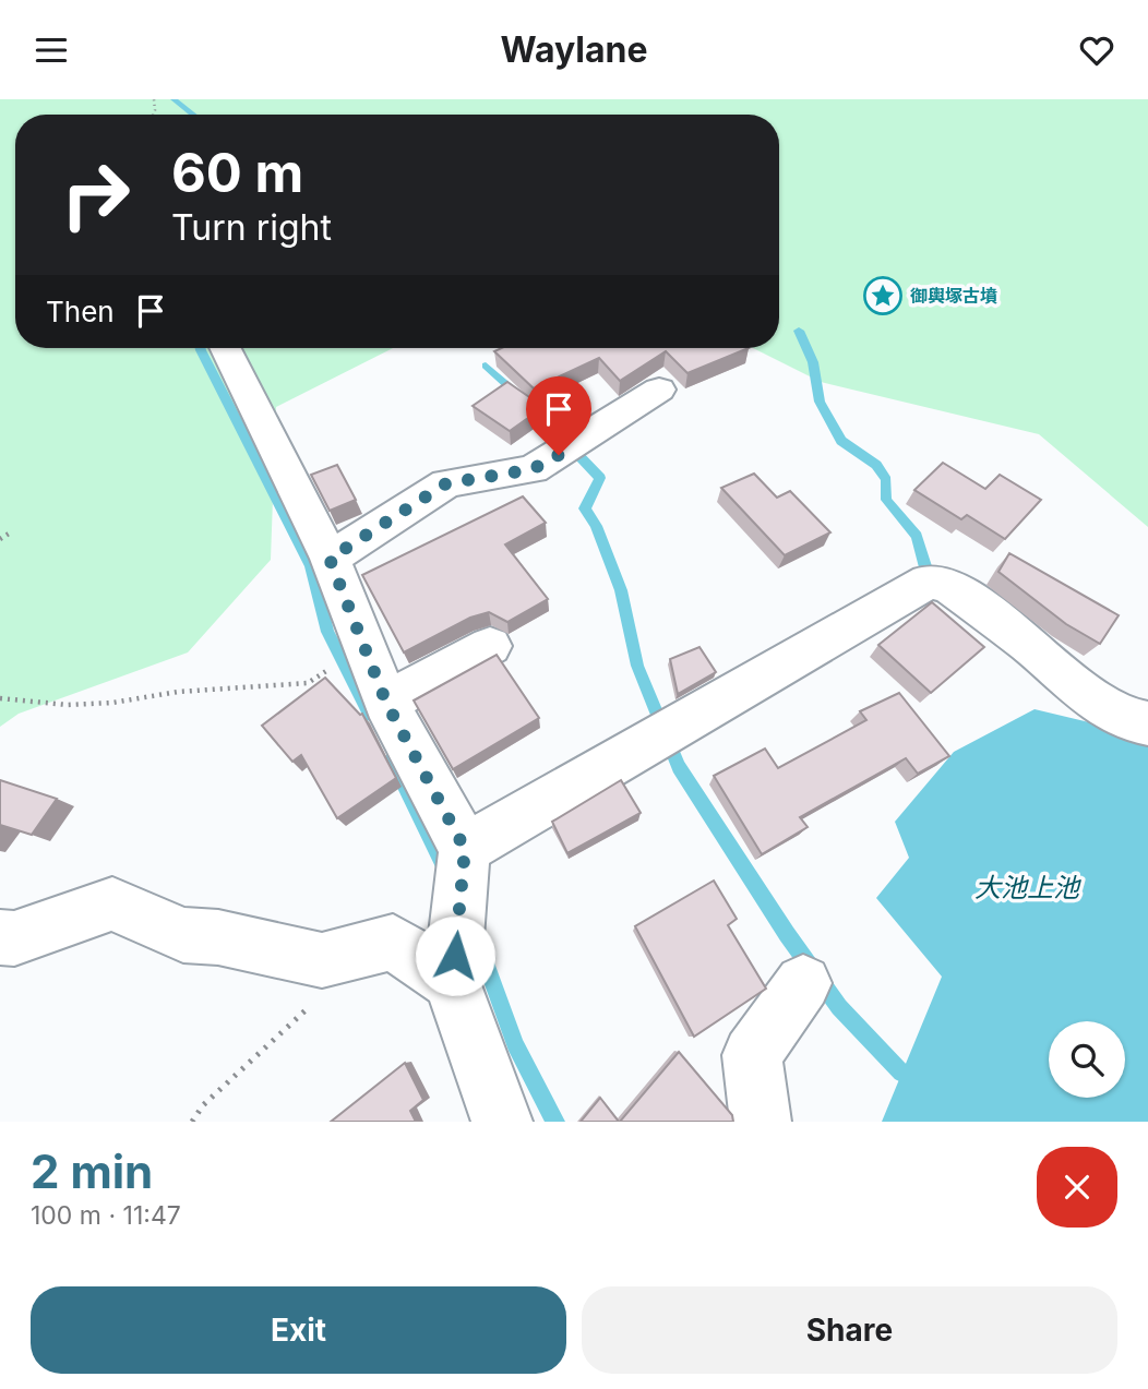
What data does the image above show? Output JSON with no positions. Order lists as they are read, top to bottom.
{
  "water": ["大池上池"],
  "places": {
    "place": ["御輿塚古墳"]
  },
  "page": {
    "header": "Waylane",
    "turn": ["60 m", "Turn right"],
    "then": "Then",
    "heading": ["2 min", "100 m · 11:47"],
    "buttons": ["Exit", "Share"]
  }
}
